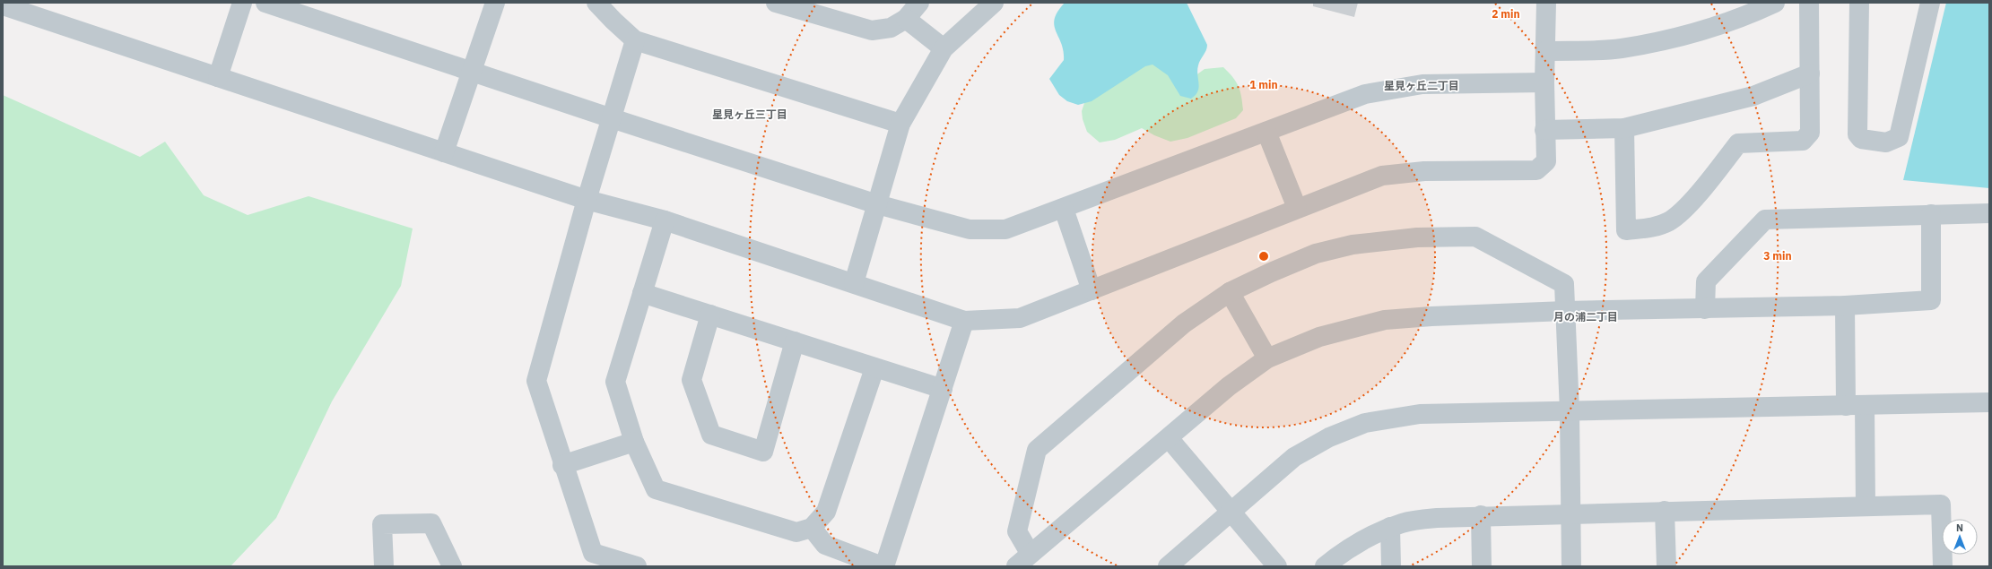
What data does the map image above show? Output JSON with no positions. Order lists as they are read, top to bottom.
{
  "districts": ["星見ヶ丘二丁目", "星見ヶ丘三丁目", "月の浦二丁目"],
  "north": "top",
  "rings": ["2 min", "1 min", "3 min"]
}
